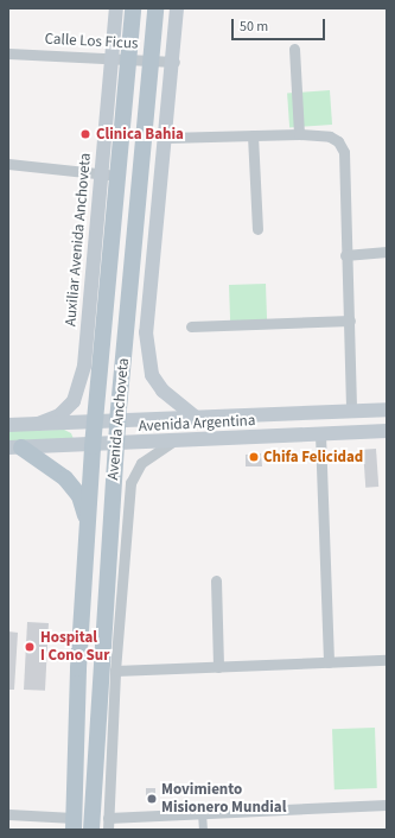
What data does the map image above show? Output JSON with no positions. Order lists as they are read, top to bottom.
{
  "streets": {
    "main road": ["Auxiliar Avenida Anchoveta", "Avenida Anchoveta", "Avenida Argentina"],
    "street": ["Calle Los Ficus"]
  },
  "crossings": [
    ["Calle Los Ficus", "Avenida Anchoveta"],
    ["Auxiliar Avenida Anchoveta", "Avenida Anchoveta"],
    ["Auxiliar Avenida Anchoveta", "Avenida Argentina"],
    ["Avenida Anchoveta", "Avenida Argentina"]
  ],
  "places": [
    "Clinica Bahia",
    "Chifa Felicidad",
    "Hospital I Cono Sur",
    "Movimiento Misionero Mundial"
  ],
  "scale_bar": "50 m"
}
